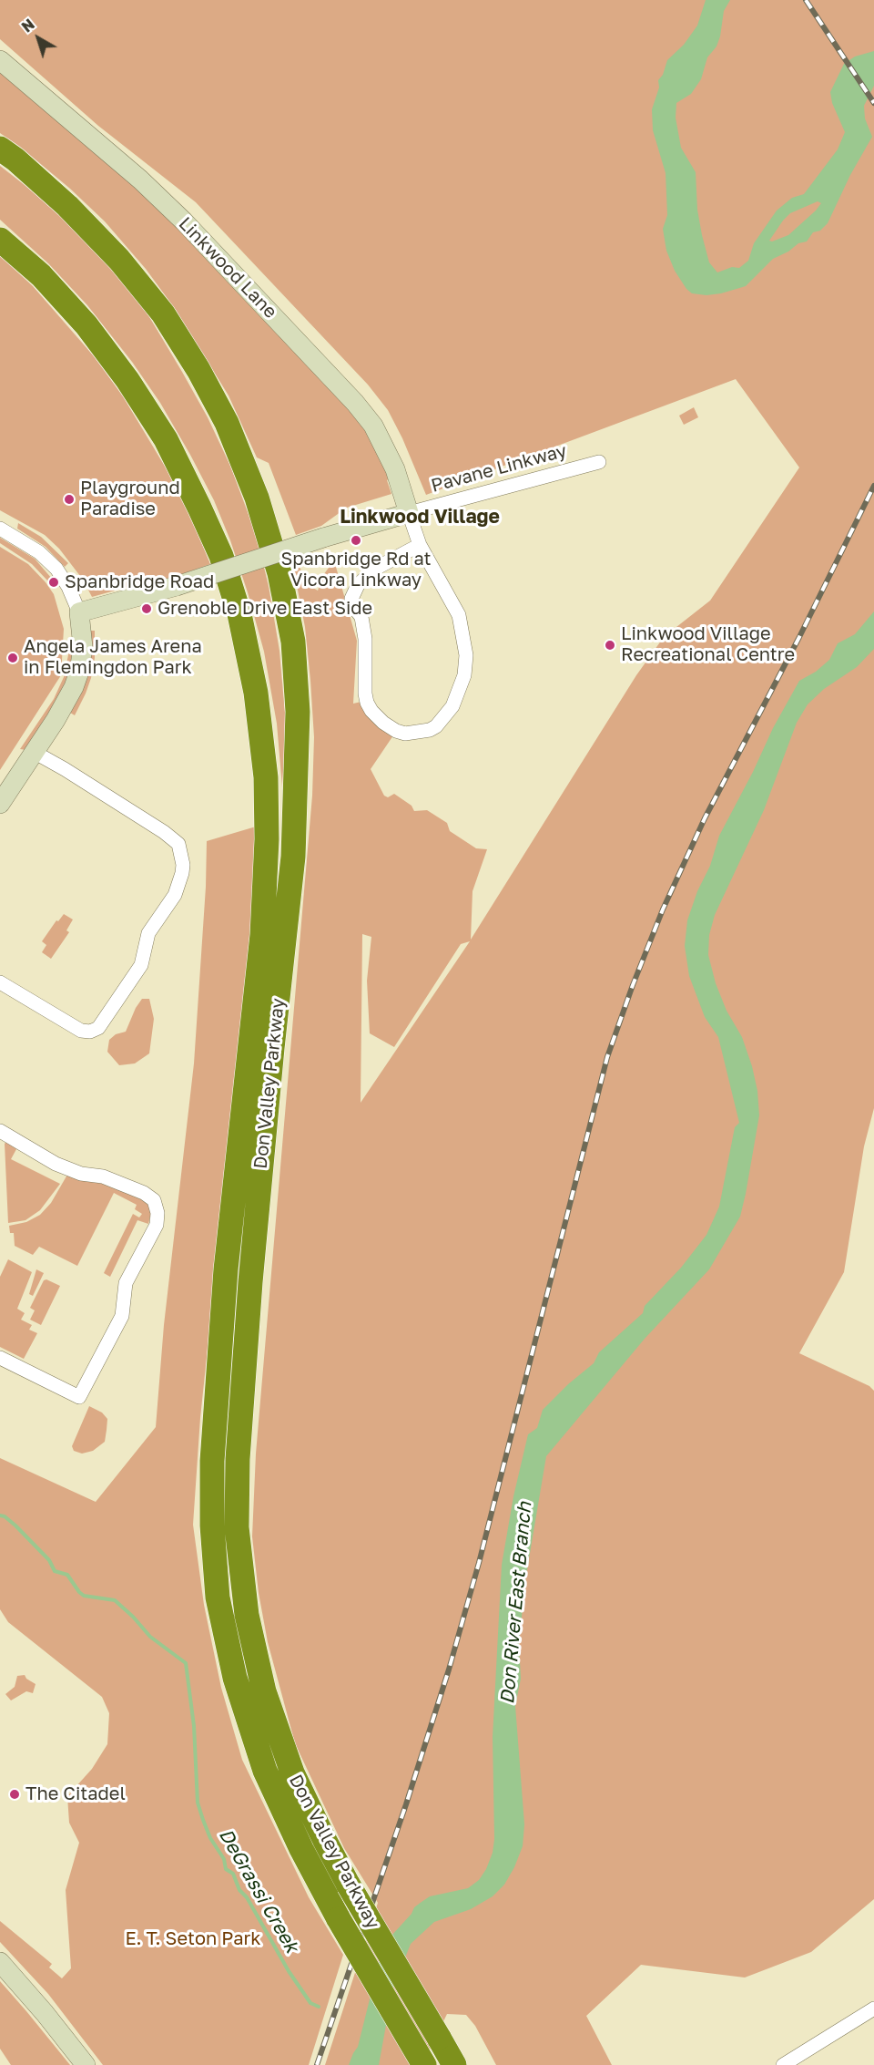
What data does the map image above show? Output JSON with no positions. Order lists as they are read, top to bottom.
{
  "streets": {
    "highway": ["Don Valley Parkway"],
    "street": ["Linkwood Lane", "Pavane Linkway"]
  },
  "crossings": [
    ["Linkwood Lane", "Pavane Linkway"]
  ],
  "districts": ["Linkwood Village"],
  "water": ["Don River East Branch", "DeGrassi Creek"],
  "parks": ["E. T. Seton Park"],
  "places": [
    "Playground Paradise",
    "Spanbridge Rd at Vicora Linkway",
    "Spanbridge Road",
    "Grenoble Drive East Side",
    "Linkwood Village Recreational Centre",
    "Angela James Arena in Flemingdon Park",
    "The Citadel"
  ],
  "north": "top left"
}
